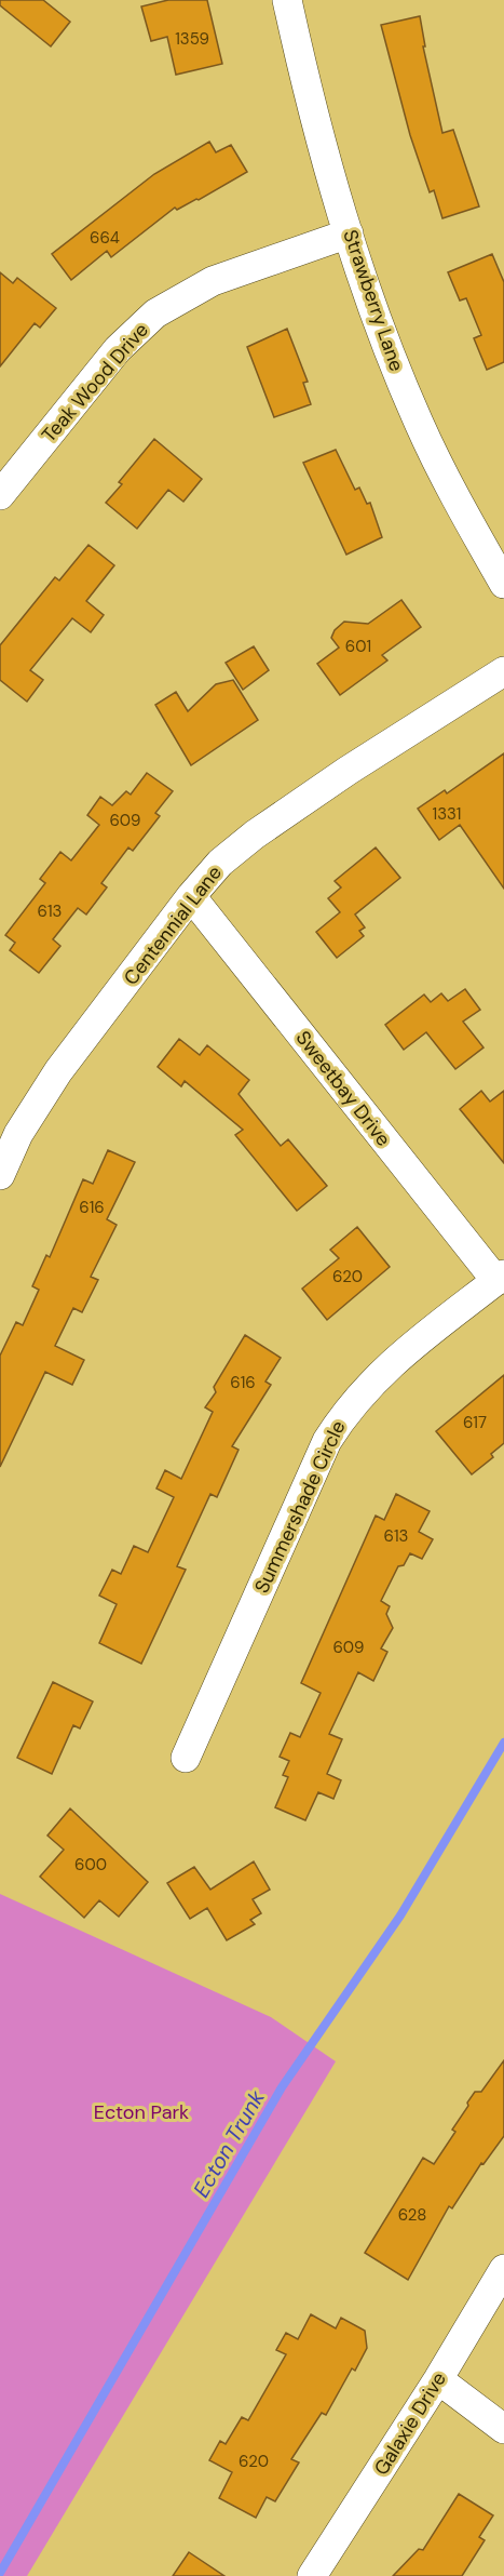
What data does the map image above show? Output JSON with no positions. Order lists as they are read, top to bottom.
{
  "streets": {
    "street": [
      "Strawberry Lane",
      "Teak Wood Drive",
      "Centennial Lane",
      "Sweetbay Drive",
      "Summershade Circle",
      "Galaxie Drive"
    ]
  },
  "crossings": [
    ["Strawberry Lane", "Teak Wood Drive"],
    ["Centennial Lane", "Sweetbay Drive"],
    ["Sweetbay Drive", "Summershade Circle"]
  ],
  "water": ["Ecton Trunk"],
  "parks": ["Ecton Park"],
  "house_numbers": [
    "1359",
    "664",
    "601",
    "1331",
    "609",
    "613",
    "616",
    "620",
    "616",
    "617",
    "613",
    "609",
    "600",
    "628",
    "620"
  ]
}
